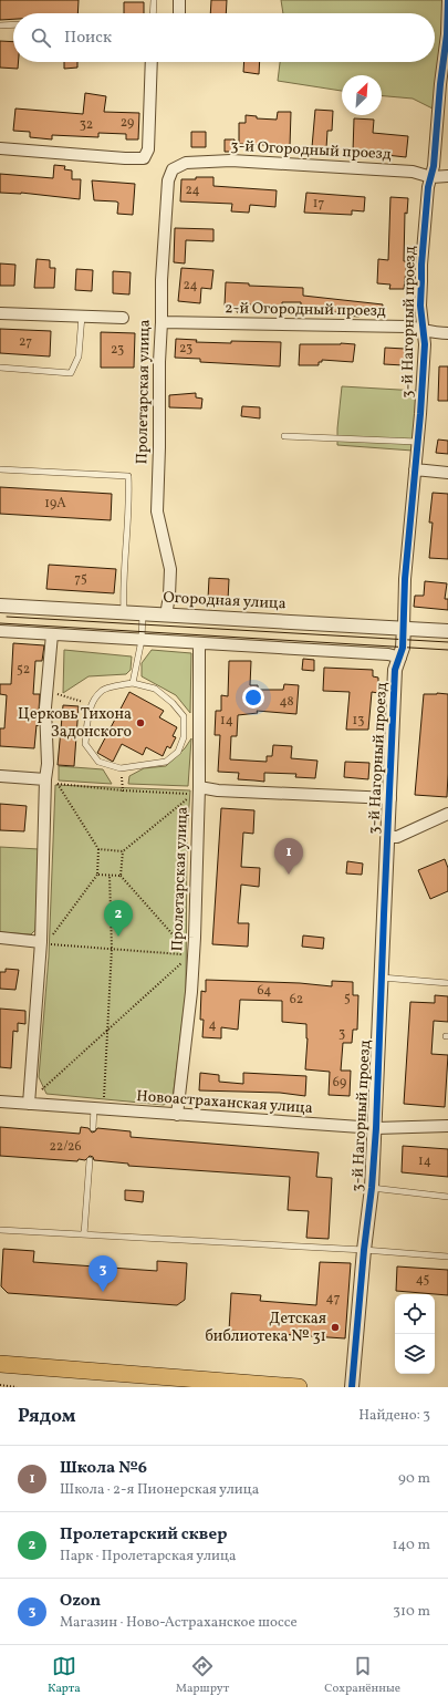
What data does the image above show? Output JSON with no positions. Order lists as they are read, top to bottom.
{
  "streets": {
    "street": [
      "3-й Огородный проезд",
      "2-й Огородный проезд",
      "3-й Нагорный проезд",
      "Пролетарская улица",
      "Огородная улица",
      "Новоастраханская улица"
    ]
  },
  "crossings": [
    ["3-й Огородный проезд", "3-й Нагорный проезд"],
    ["3-й Огородный проезд", "Пролетарская улица"],
    ["2-й Огородный проезд", "3-й Нагорный проезд"],
    ["2-й Огородный проезд", "Пролетарская улица"],
    ["3-й Нагорный проезд", "Огородная улица"],
    ["3-й Нагорный проезд", "Новоастраханская улица"],
    ["Пролетарская улица", "Огородная улица"],
    ["Пролетарская улица", "Новоастраханская улица"]
  ],
  "places": ["Церковь Тихона Задонского", "Детская библиотека № 31"],
  "house_numbers": [
    "29",
    "32",
    "24",
    "17",
    "24",
    "27",
    "23",
    "23",
    "19А",
    "75",
    "52",
    "48",
    "14",
    "13",
    "64",
    "5",
    "62",
    "4",
    "3",
    "69",
    "22/26",
    "14",
    "45",
    "47"
  ],
  "north": "top right",
  "page": {
    "search": "Поиск",
    "pins": ["1", "2", "3"],
    "heading": ["Рядом", "Найдено: 3"],
    "list": [
      {
        "mark": "1",
        "name": "Школа №6",
        "note": "Школа · 2-я Пионерская улица",
        "value": "90 m"
      },
      {
        "mark": "2",
        "name": "Пролетарский сквер",
        "note": "Парк · Пролетарская улица",
        "value": "140 m"
      },
      {
        "mark": "3",
        "name": "Ozon",
        "note": "Магазин · Ново-Астраханское шоссе",
        "value": "310 m"
      }
    ],
    "nav": ["Карта", "Маршрут", "Сохранённые"]
  }
}
